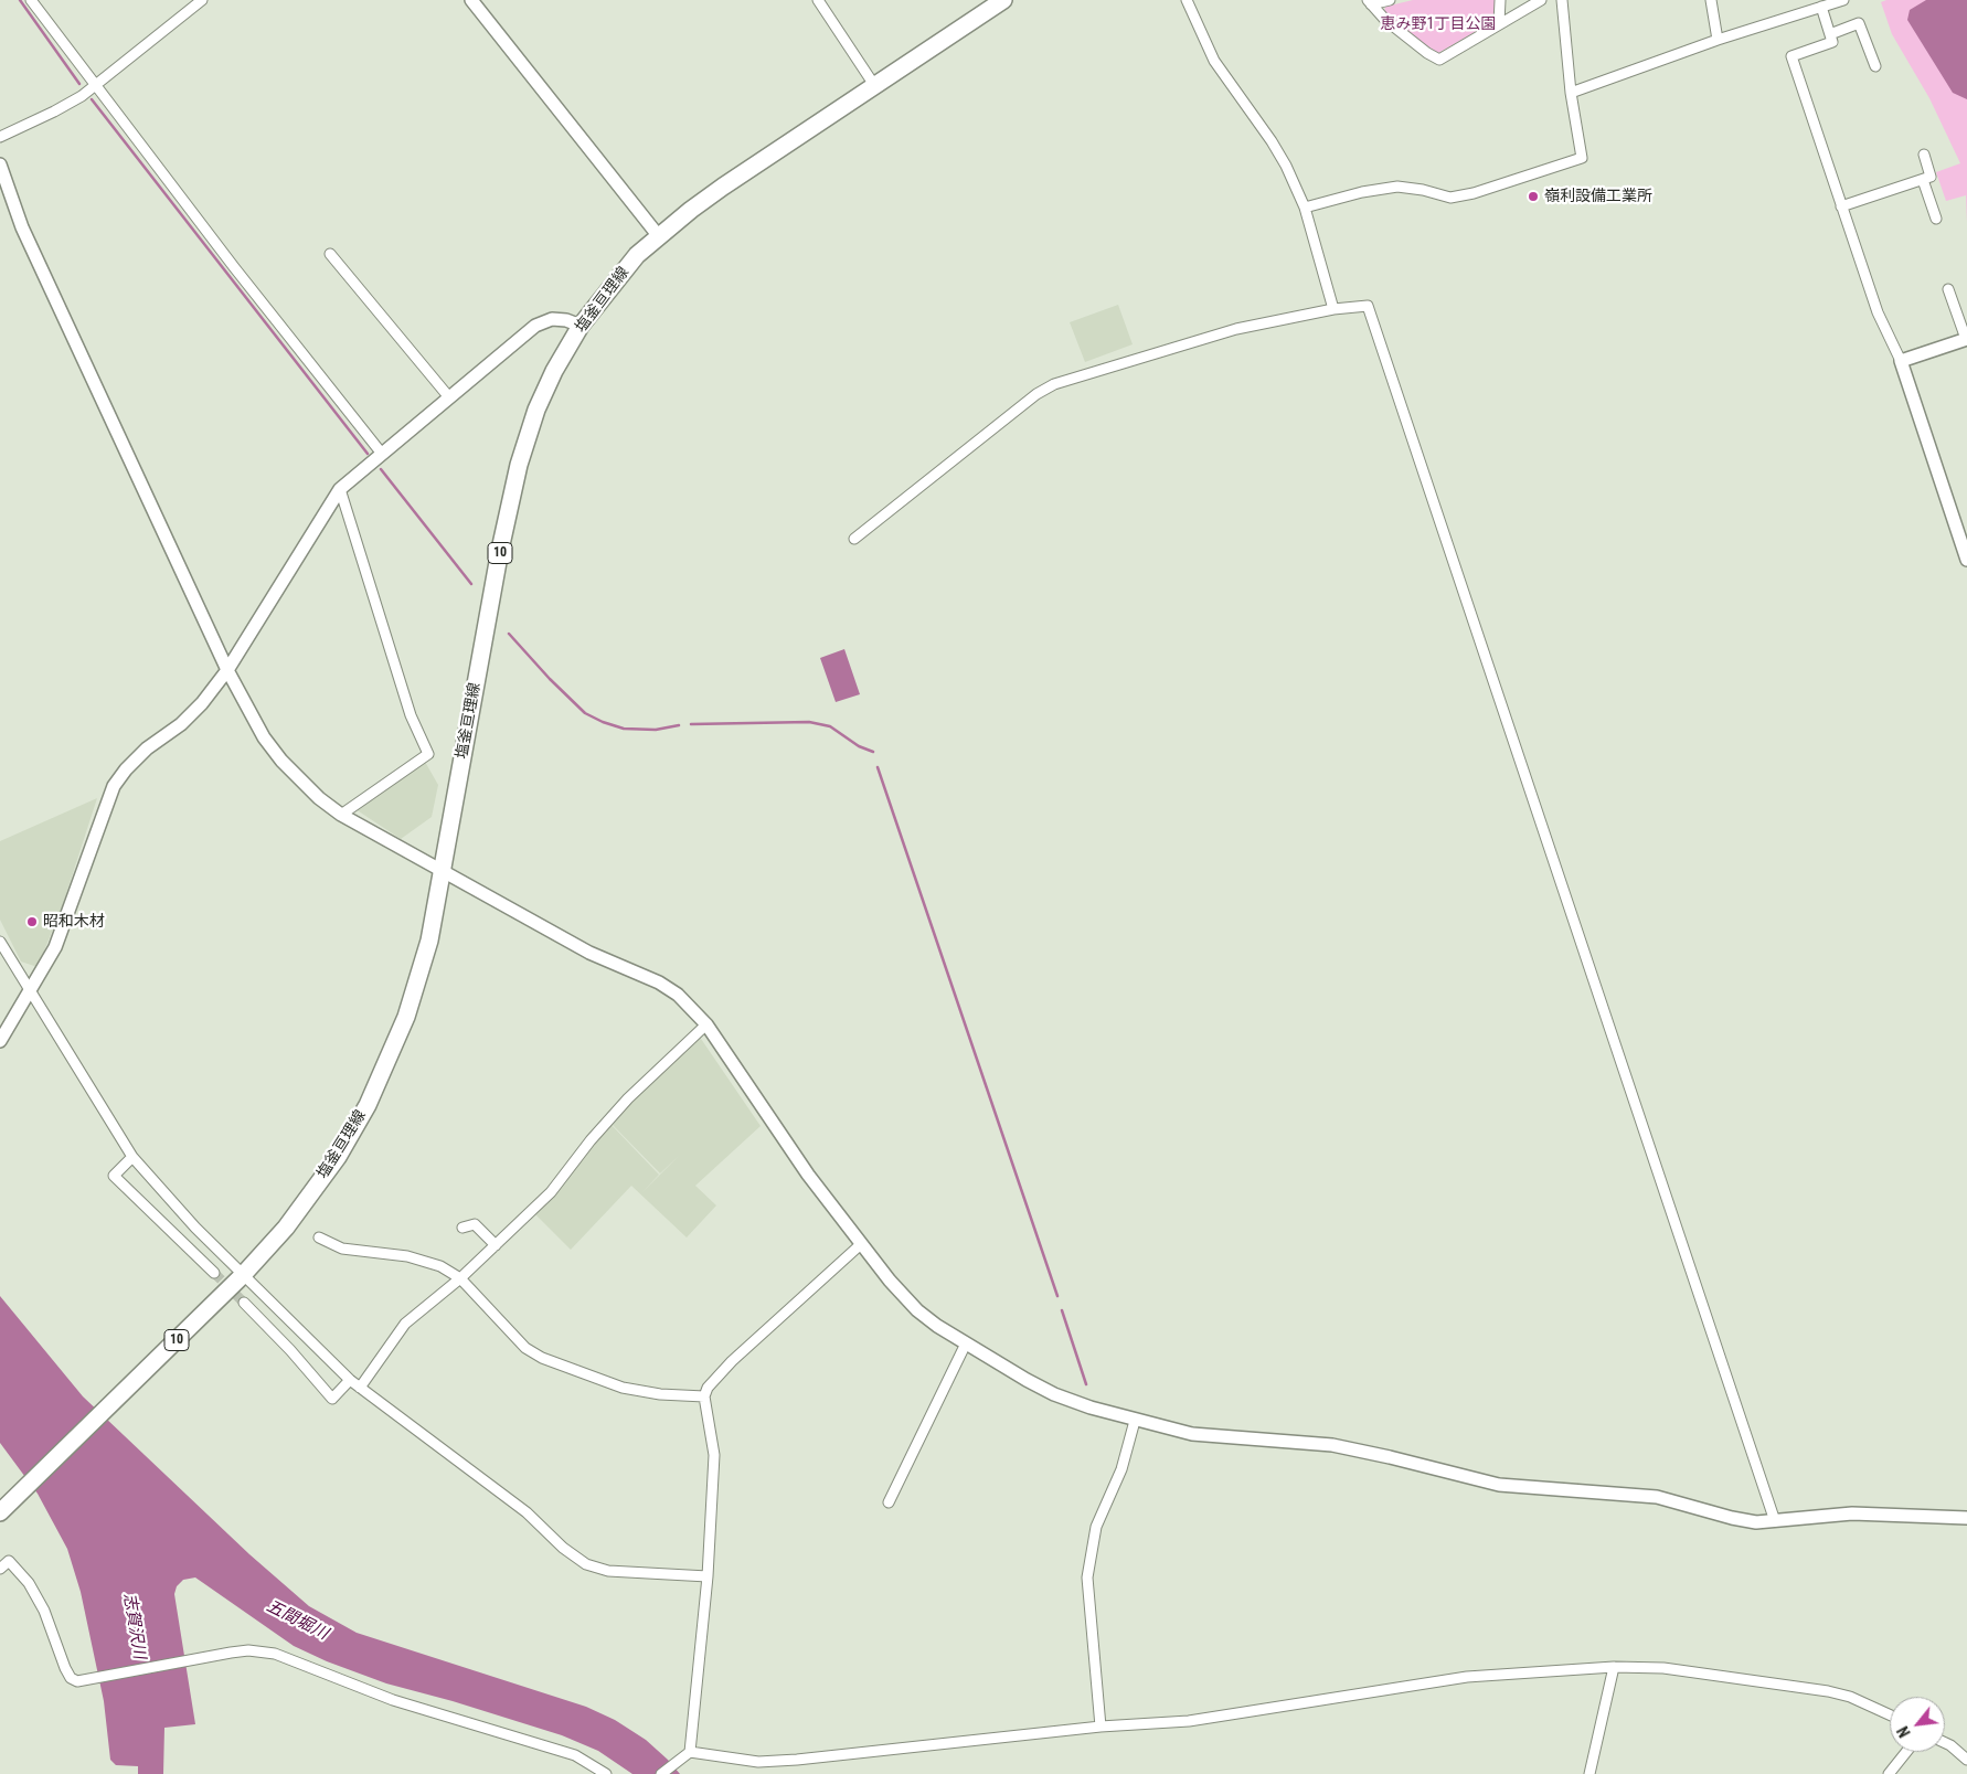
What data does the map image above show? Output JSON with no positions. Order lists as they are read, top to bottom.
{
  "streets": {
    "main road": ["塩釜亘理線", "10"]
  },
  "water": ["五間堀川", "志賀沢川"],
  "parks": ["恵み野1丁目公園"],
  "places": ["嶺利設備工業所", "昭和木材"],
  "north": "bottom left"
}
